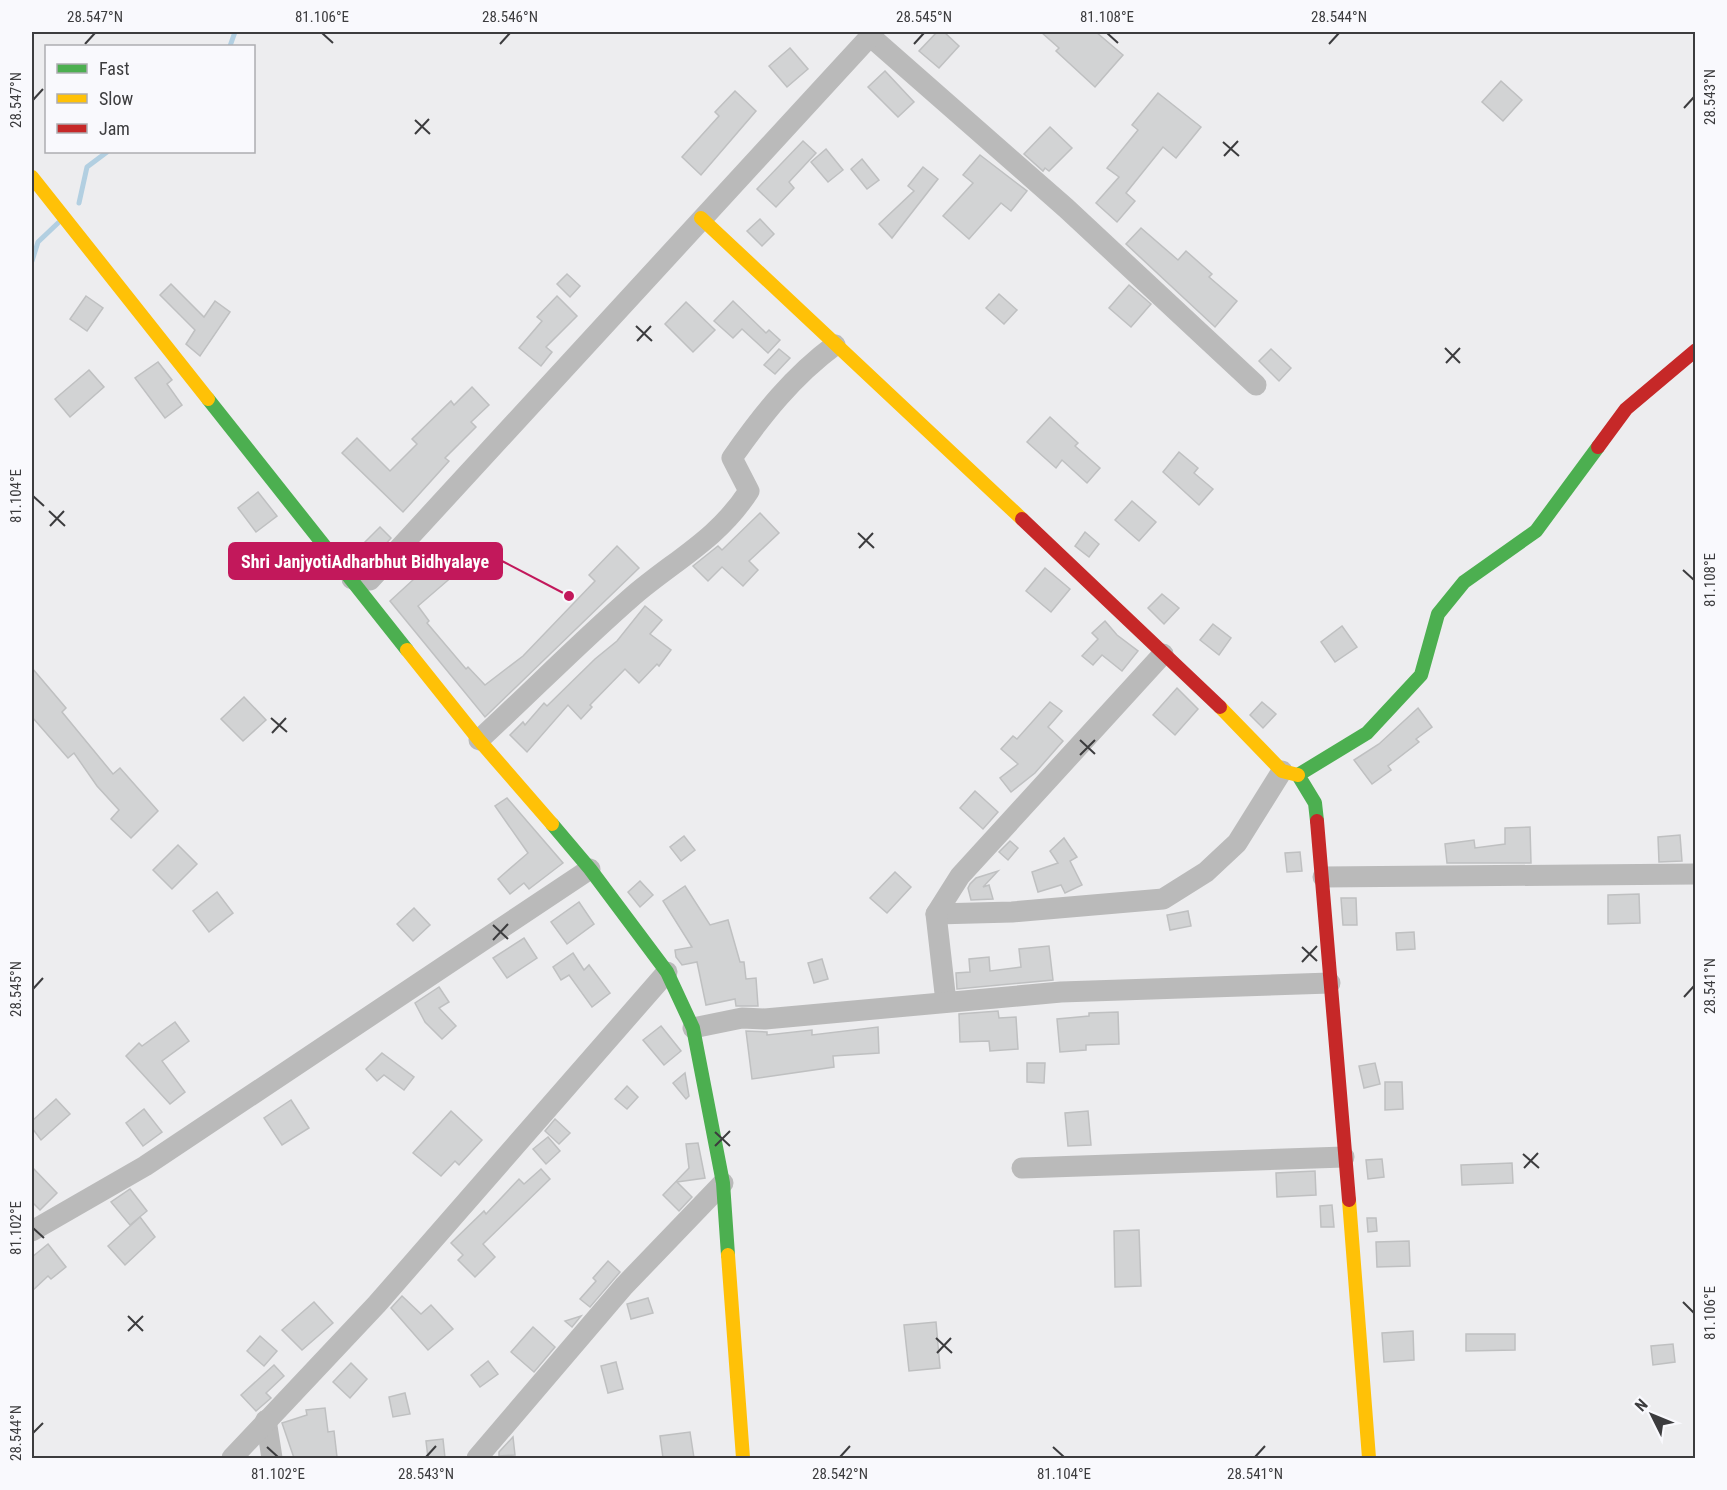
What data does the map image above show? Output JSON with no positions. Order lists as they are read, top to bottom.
{
  "places": ["Shri JanjyotiAdharbhut Bidhyalaye"],
  "legend": ["Fast", "Slow", "Jam"],
  "north": "top left",
  "coordinates": [
    "28.547°N",
    "81.106°E",
    "28.546°N",
    "28.545°N",
    "81.108°E",
    "28.544°N",
    "28.543°N",
    "81.104°E",
    "28.541°N",
    "81.102°E",
    "28.542°N"
  ]
}
